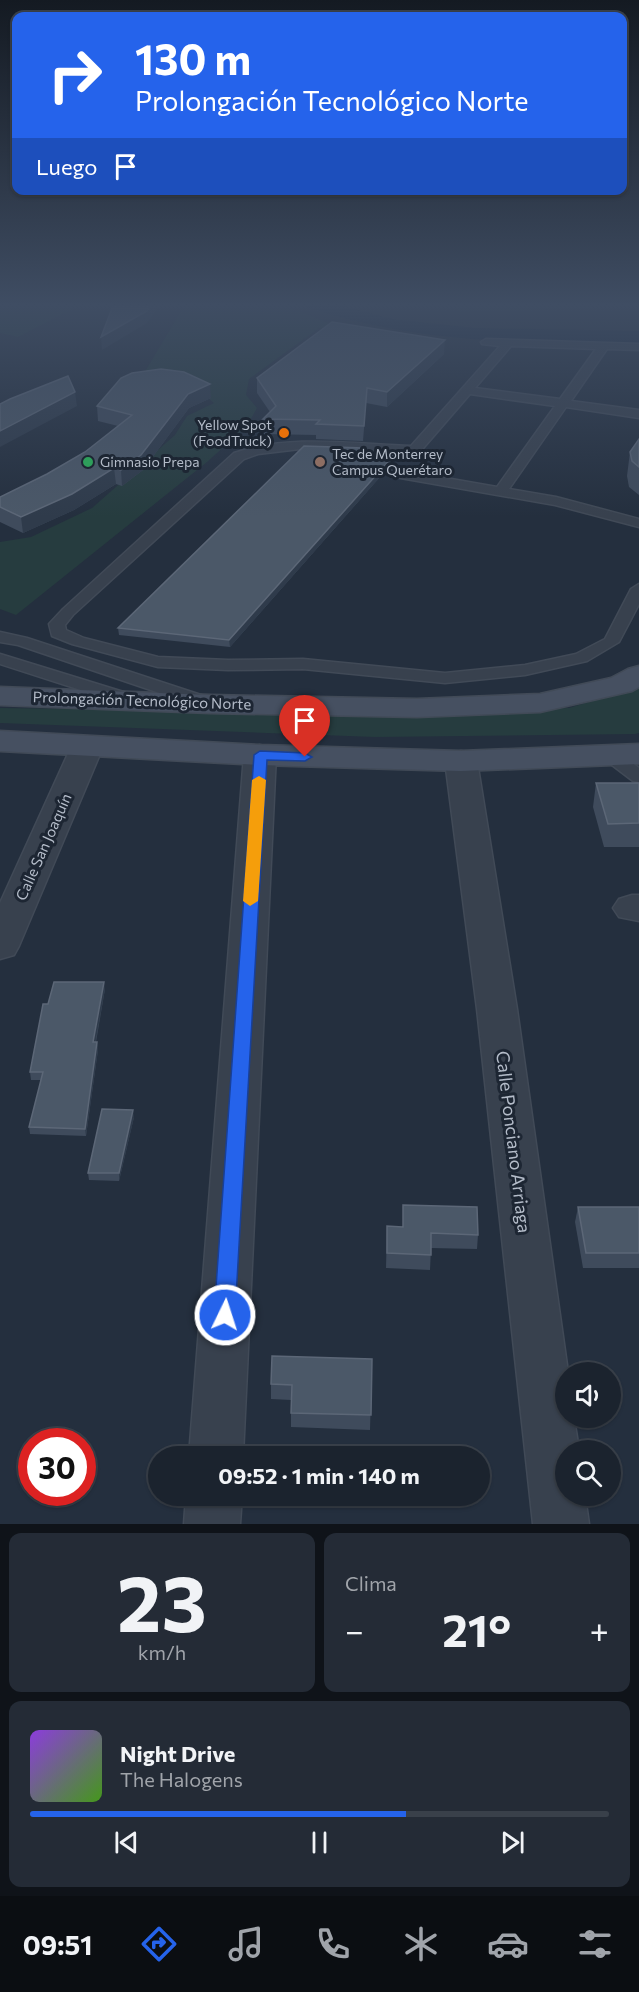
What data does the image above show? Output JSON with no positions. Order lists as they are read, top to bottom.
{
  "streets": {
    "main road": ["Prolongación Tecnológico Norte"],
    "street": ["Calle San Joaquín", "Calle Ponciano Arriaga"]
  },
  "places": ["Yellow Spot (FoodTruck)", "Gimnasio Prepa", "Tec de Monterrey Campus Querétaro"],
  "page": {
    "turn": ["130 m", "Prolongación Tecnológico Norte"],
    "then": "Luego",
    "limit": "30",
    "trip": "09:52 · 1 min · 140 m",
    "tile": [
      ["23", "km/h"],
      "Clima"
    ],
    "heat": ["−", "21°", "+"],
    "song": ["Night Drive", "The Halogens"],
    "tabs": "09:51"
  }
}
